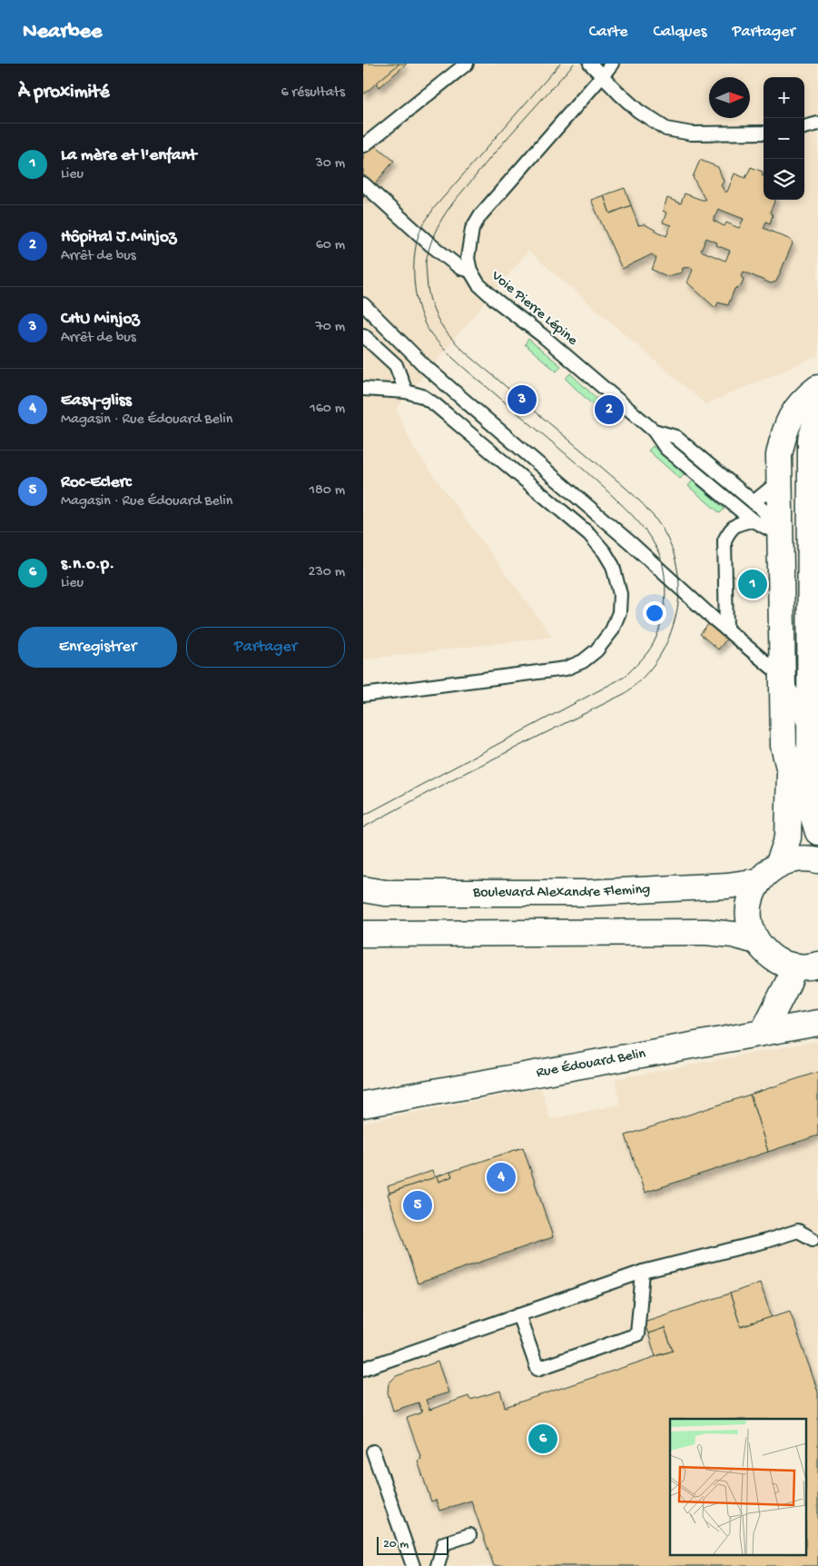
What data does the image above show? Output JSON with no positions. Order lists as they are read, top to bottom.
{
  "streets": {
    "street": ["Boulevard Alexandre Fleming", "Rue Édouard Belin"],
    "lane": ["Voie Pierre Lépine"]
  },
  "scale_bar": "20 m",
  "north": "right",
  "page": {
    "header": "Nearbee",
    "nav": ["Carte", "Calques", "Partager"],
    "heading": ["À proximité", "6 résultats"],
    "map_buttons": ["+", "−"],
    "list": [
      {
        "mark": "1",
        "name": "La mère et l'enfant",
        "note": "Lieu",
        "value": "30 m"
      },
      {
        "mark": "2",
        "name": "Hôpital J.Minjoz",
        "note": "Arrêt de bus",
        "value": "60 m"
      },
      {
        "mark": "3",
        "name": "CHU Minjoz",
        "note": "Arrêt de bus",
        "value": "70 m"
      },
      {
        "mark": "4",
        "name": "Easy-gliss",
        "note": "Magasin · Rue Édouard Belin",
        "value": "160 m"
      },
      {
        "mark": "5",
        "name": "Roc-Eclerc",
        "note": "Magasin · Rue Édouard Belin",
        "value": "180 m"
      },
      {
        "mark": "6",
        "name": "s.n.o.p.",
        "note": "Lieu",
        "value": "230 m"
      }
    ],
    "pins": [
      "3",
      "2",
      "1",
      "4",
      "5",
      "6"
    ],
    "buttons": ["Enregistrer", "Partager"],
    "scale": "20 m"
  }
}
